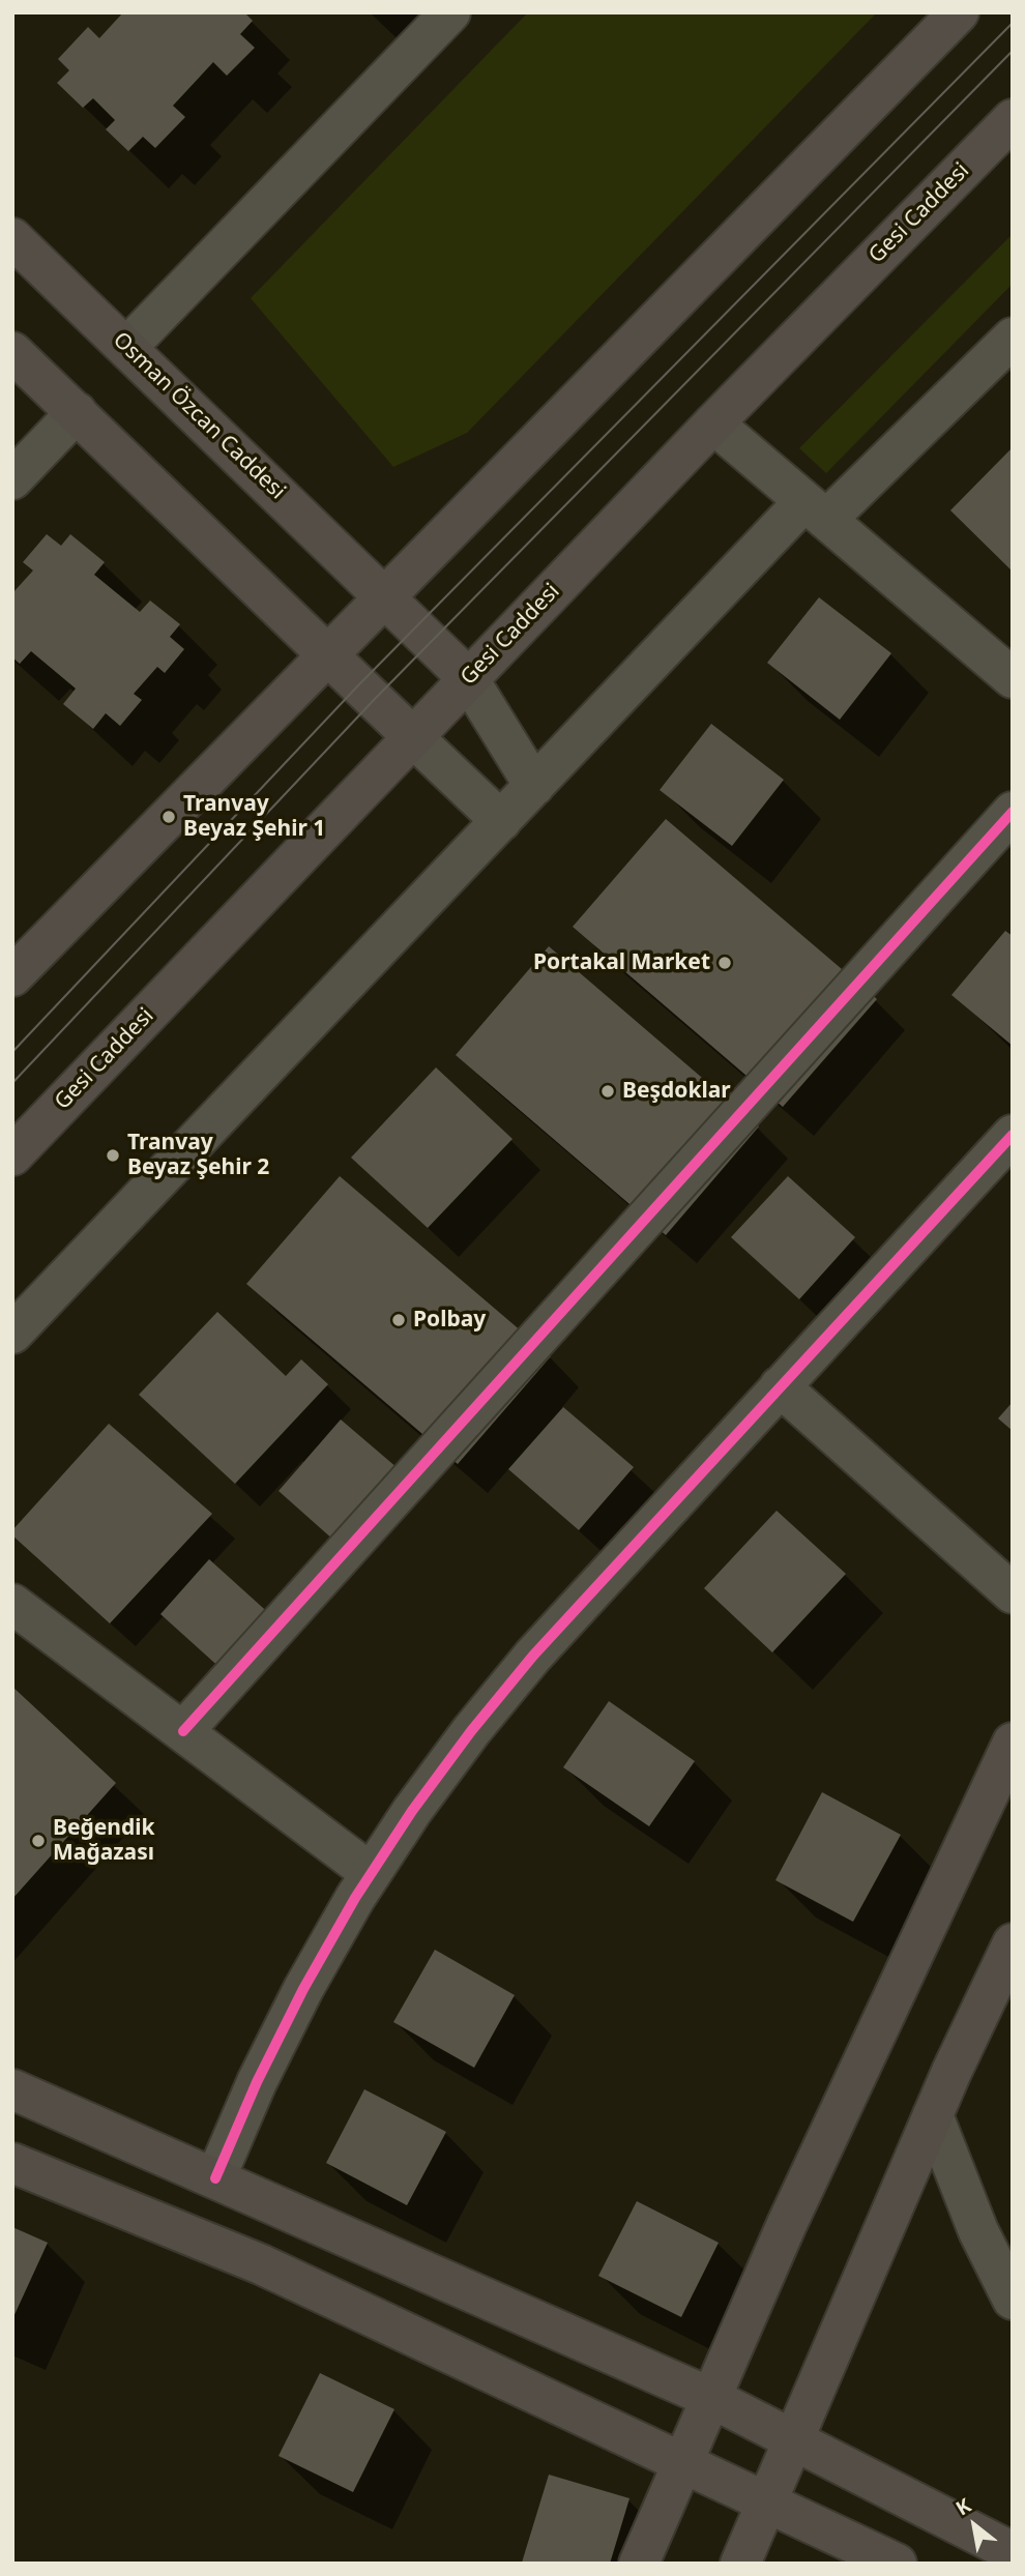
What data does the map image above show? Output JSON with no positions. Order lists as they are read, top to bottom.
{
  "streets": {
    "main road": ["Gesi Caddesi", "Osman Özcan Caddesi"]
  },
  "crossings": [
    ["Gesi Caddesi", "Osman Özcan Caddesi"]
  ],
  "places": [
    "Tranvay Beyaz Şehir 1",
    "Portakal Market",
    "Beşdoklar",
    "Tranvay Beyaz Şehir 2",
    "Polbay",
    "Beğendik Mağazası"
  ],
  "north": "top left"
}
